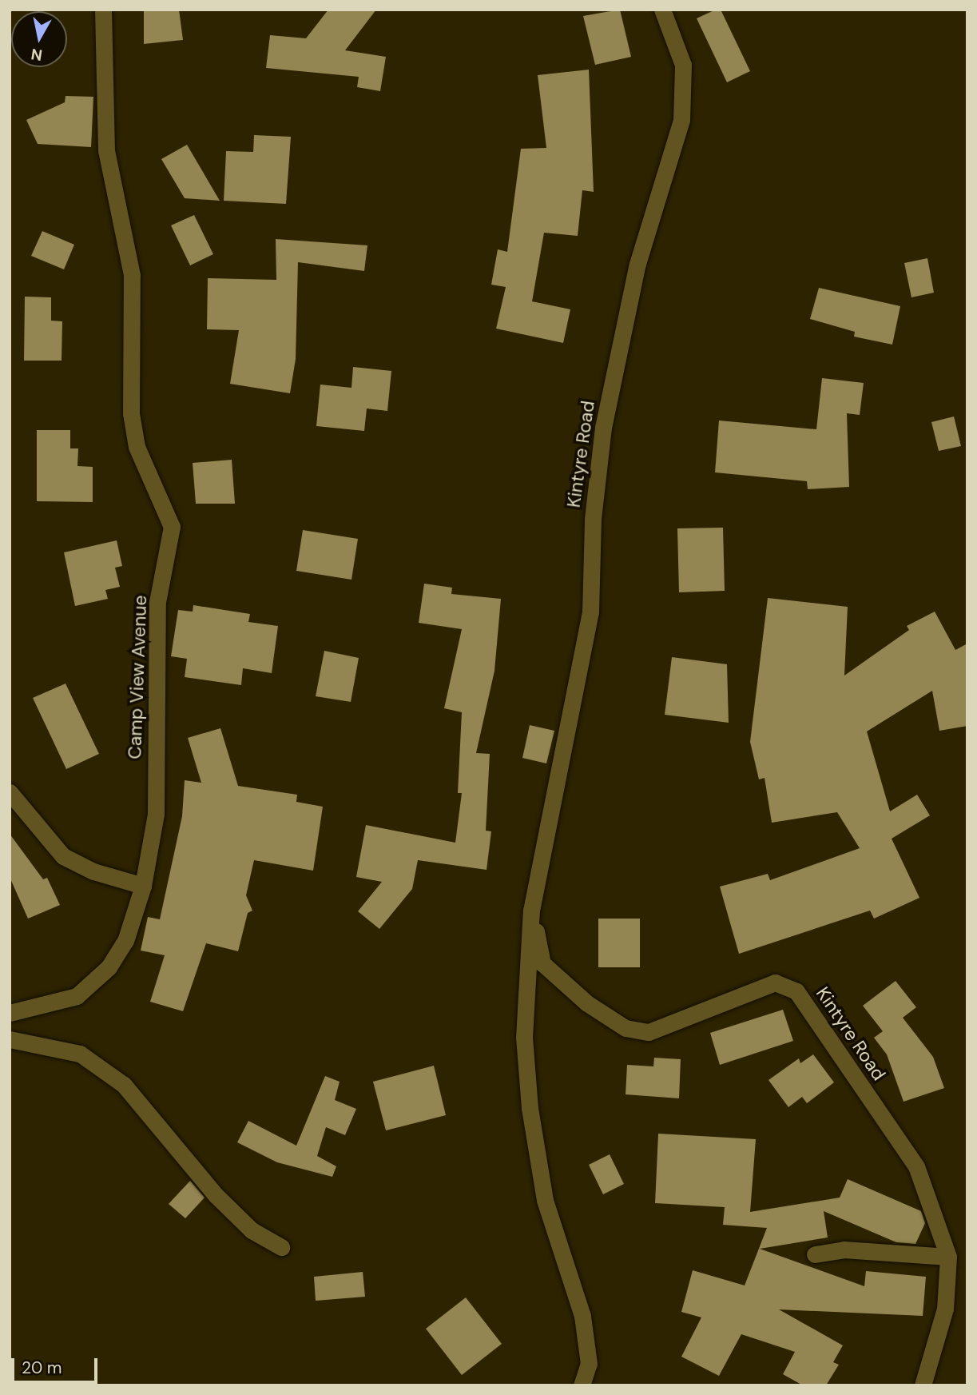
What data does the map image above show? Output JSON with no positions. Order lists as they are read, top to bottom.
{
  "streets": {
    "street": ["Kintyre Road", "Camp View Avenue"]
  },
  "scale_bar": "20 m",
  "north": "bottom"
}
